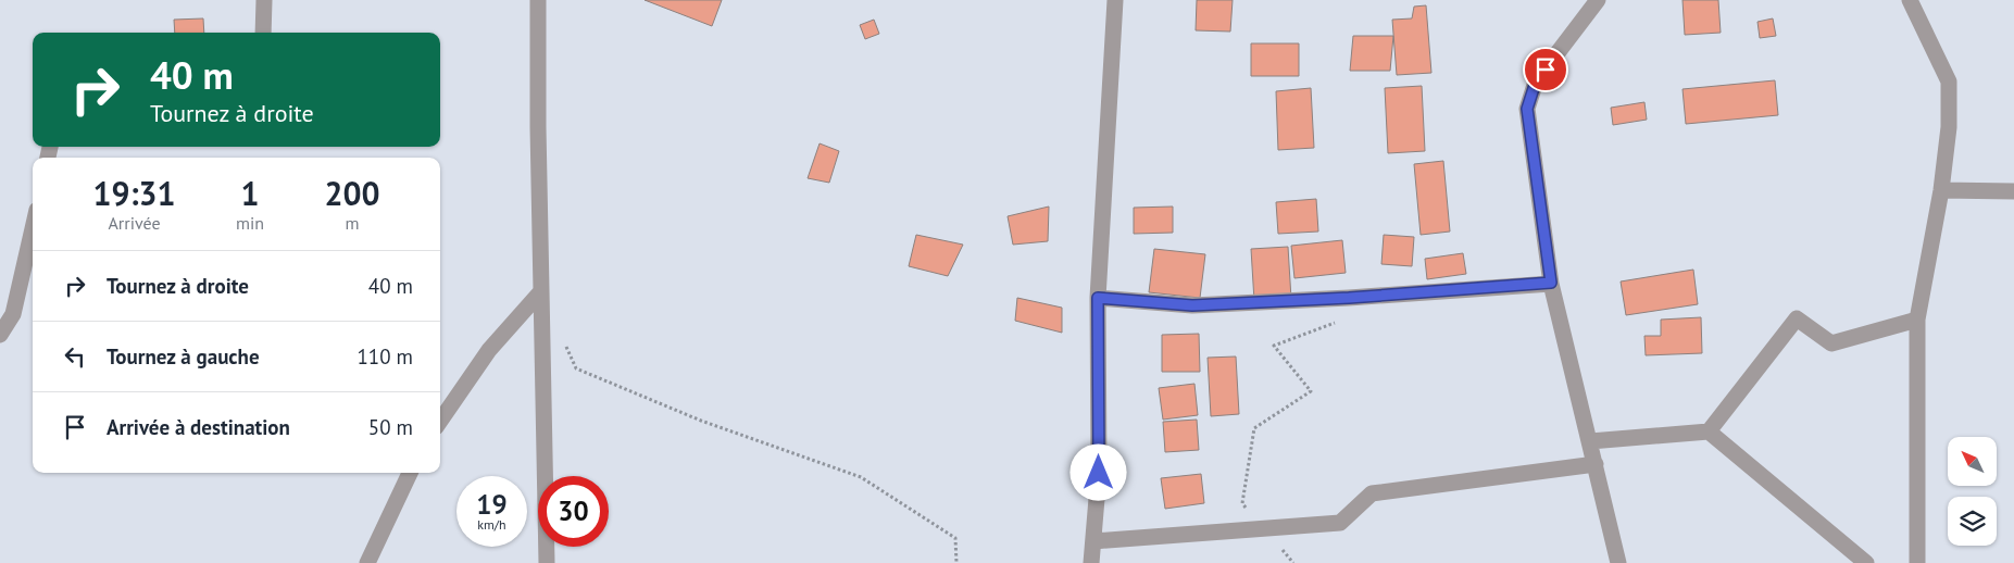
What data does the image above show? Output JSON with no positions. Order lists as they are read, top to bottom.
{
  "north": "top left",
  "page": {
    "turn": ["40 m", "Tournez à droite"],
    "eta": [
      "19:31",
      "Arrivée",
      "1",
      "min",
      "200",
      "m"
    ],
    "list": [
      {
        "name": "Tournez à droite",
        "value": "40 m"
      },
      {
        "name": "Tournez à gauche",
        "value": "110 m"
      },
      {
        "name": "Arrivée à destination",
        "value": "50 m"
      }
    ],
    "speed": "19 km/h",
    "limit": "30"
  }
}
